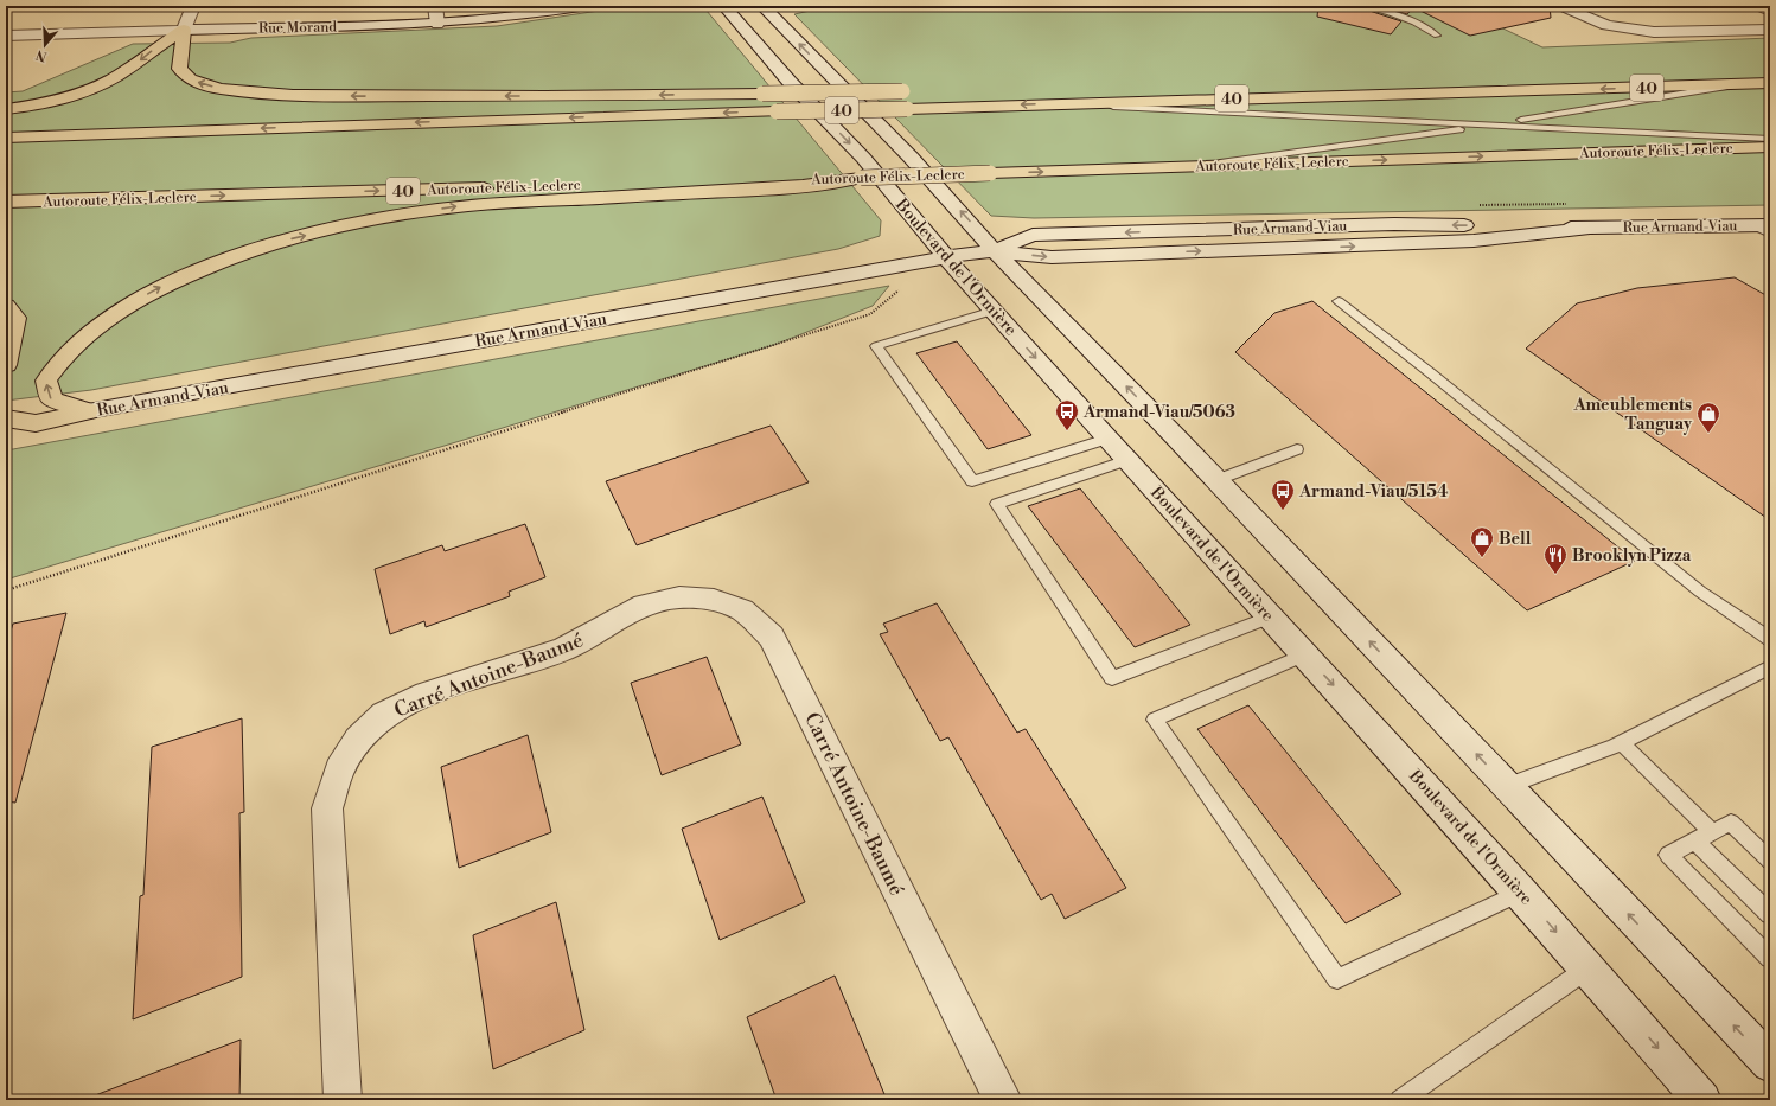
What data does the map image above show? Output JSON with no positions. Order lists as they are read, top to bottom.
{
  "streets": {
    "highway": ["40", "Autoroute Félix-Leclerc"],
    "street": [
      "Rue Morand",
      "Rue Armand-Viau",
      "Boulevard de l'Ormière",
      "Carré Antoine-Baumé"
    ]
  },
  "crossings": [
    ["Rue Armand-Viau", "Boulevard de l'Ormière"]
  ],
  "places": {
    "bus stop": ["Armand-Viau/5063", "Armand-Viau/5154"],
    "shop": ["Ameublements Tanguay", "Bell"],
    "restaurant": ["Brooklyn Pizza"]
  },
  "north": "bottom"
}
